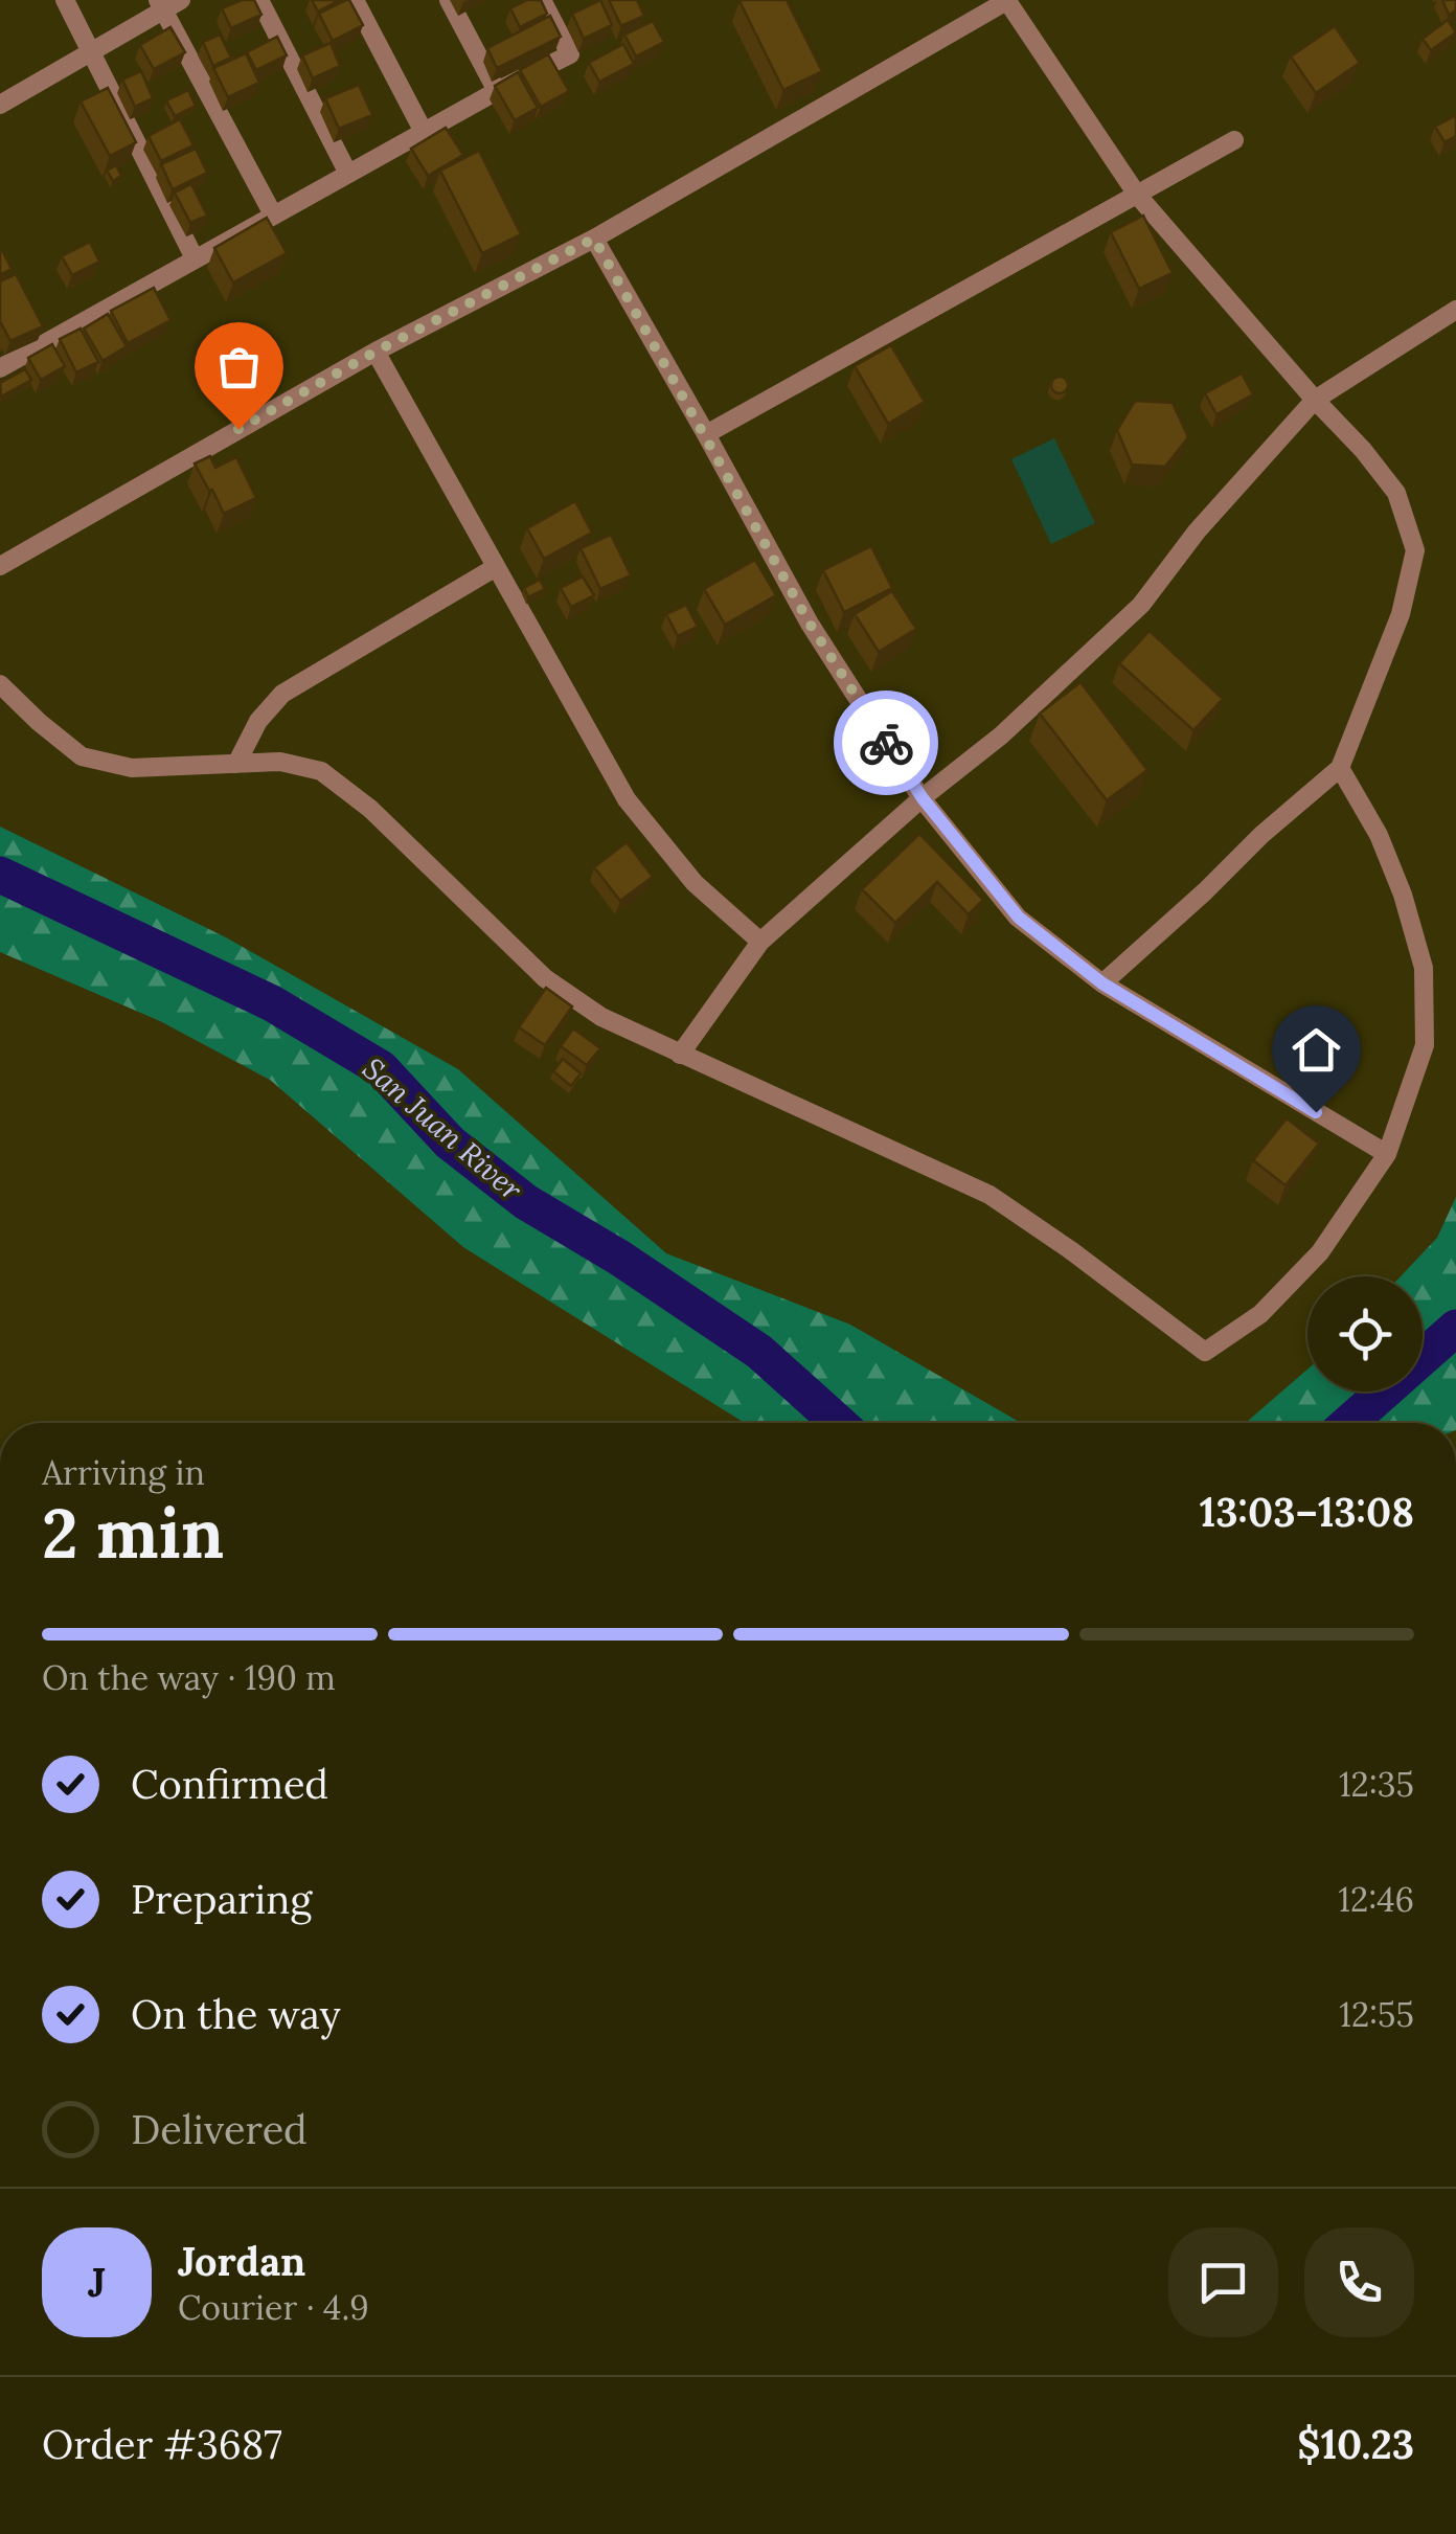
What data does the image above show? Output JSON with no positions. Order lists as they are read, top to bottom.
{
  "water": ["San Juan River"],
  "page": {
    "heading": ["2 min", "Arriving in", "13:03–13:08"],
    "panel": [
      "Jordan",
      "Courier · 4.9",
      "Order #3687",
      "$10.23"
    ],
    "bar": "On the way · 190 m",
    "list": [
      ["Confirmed", "12:35"],
      ["Preparing", "12:46"],
      ["On the way", "12:55"],
      "Delivered"
    ],
    "round": "J"
  }
}
